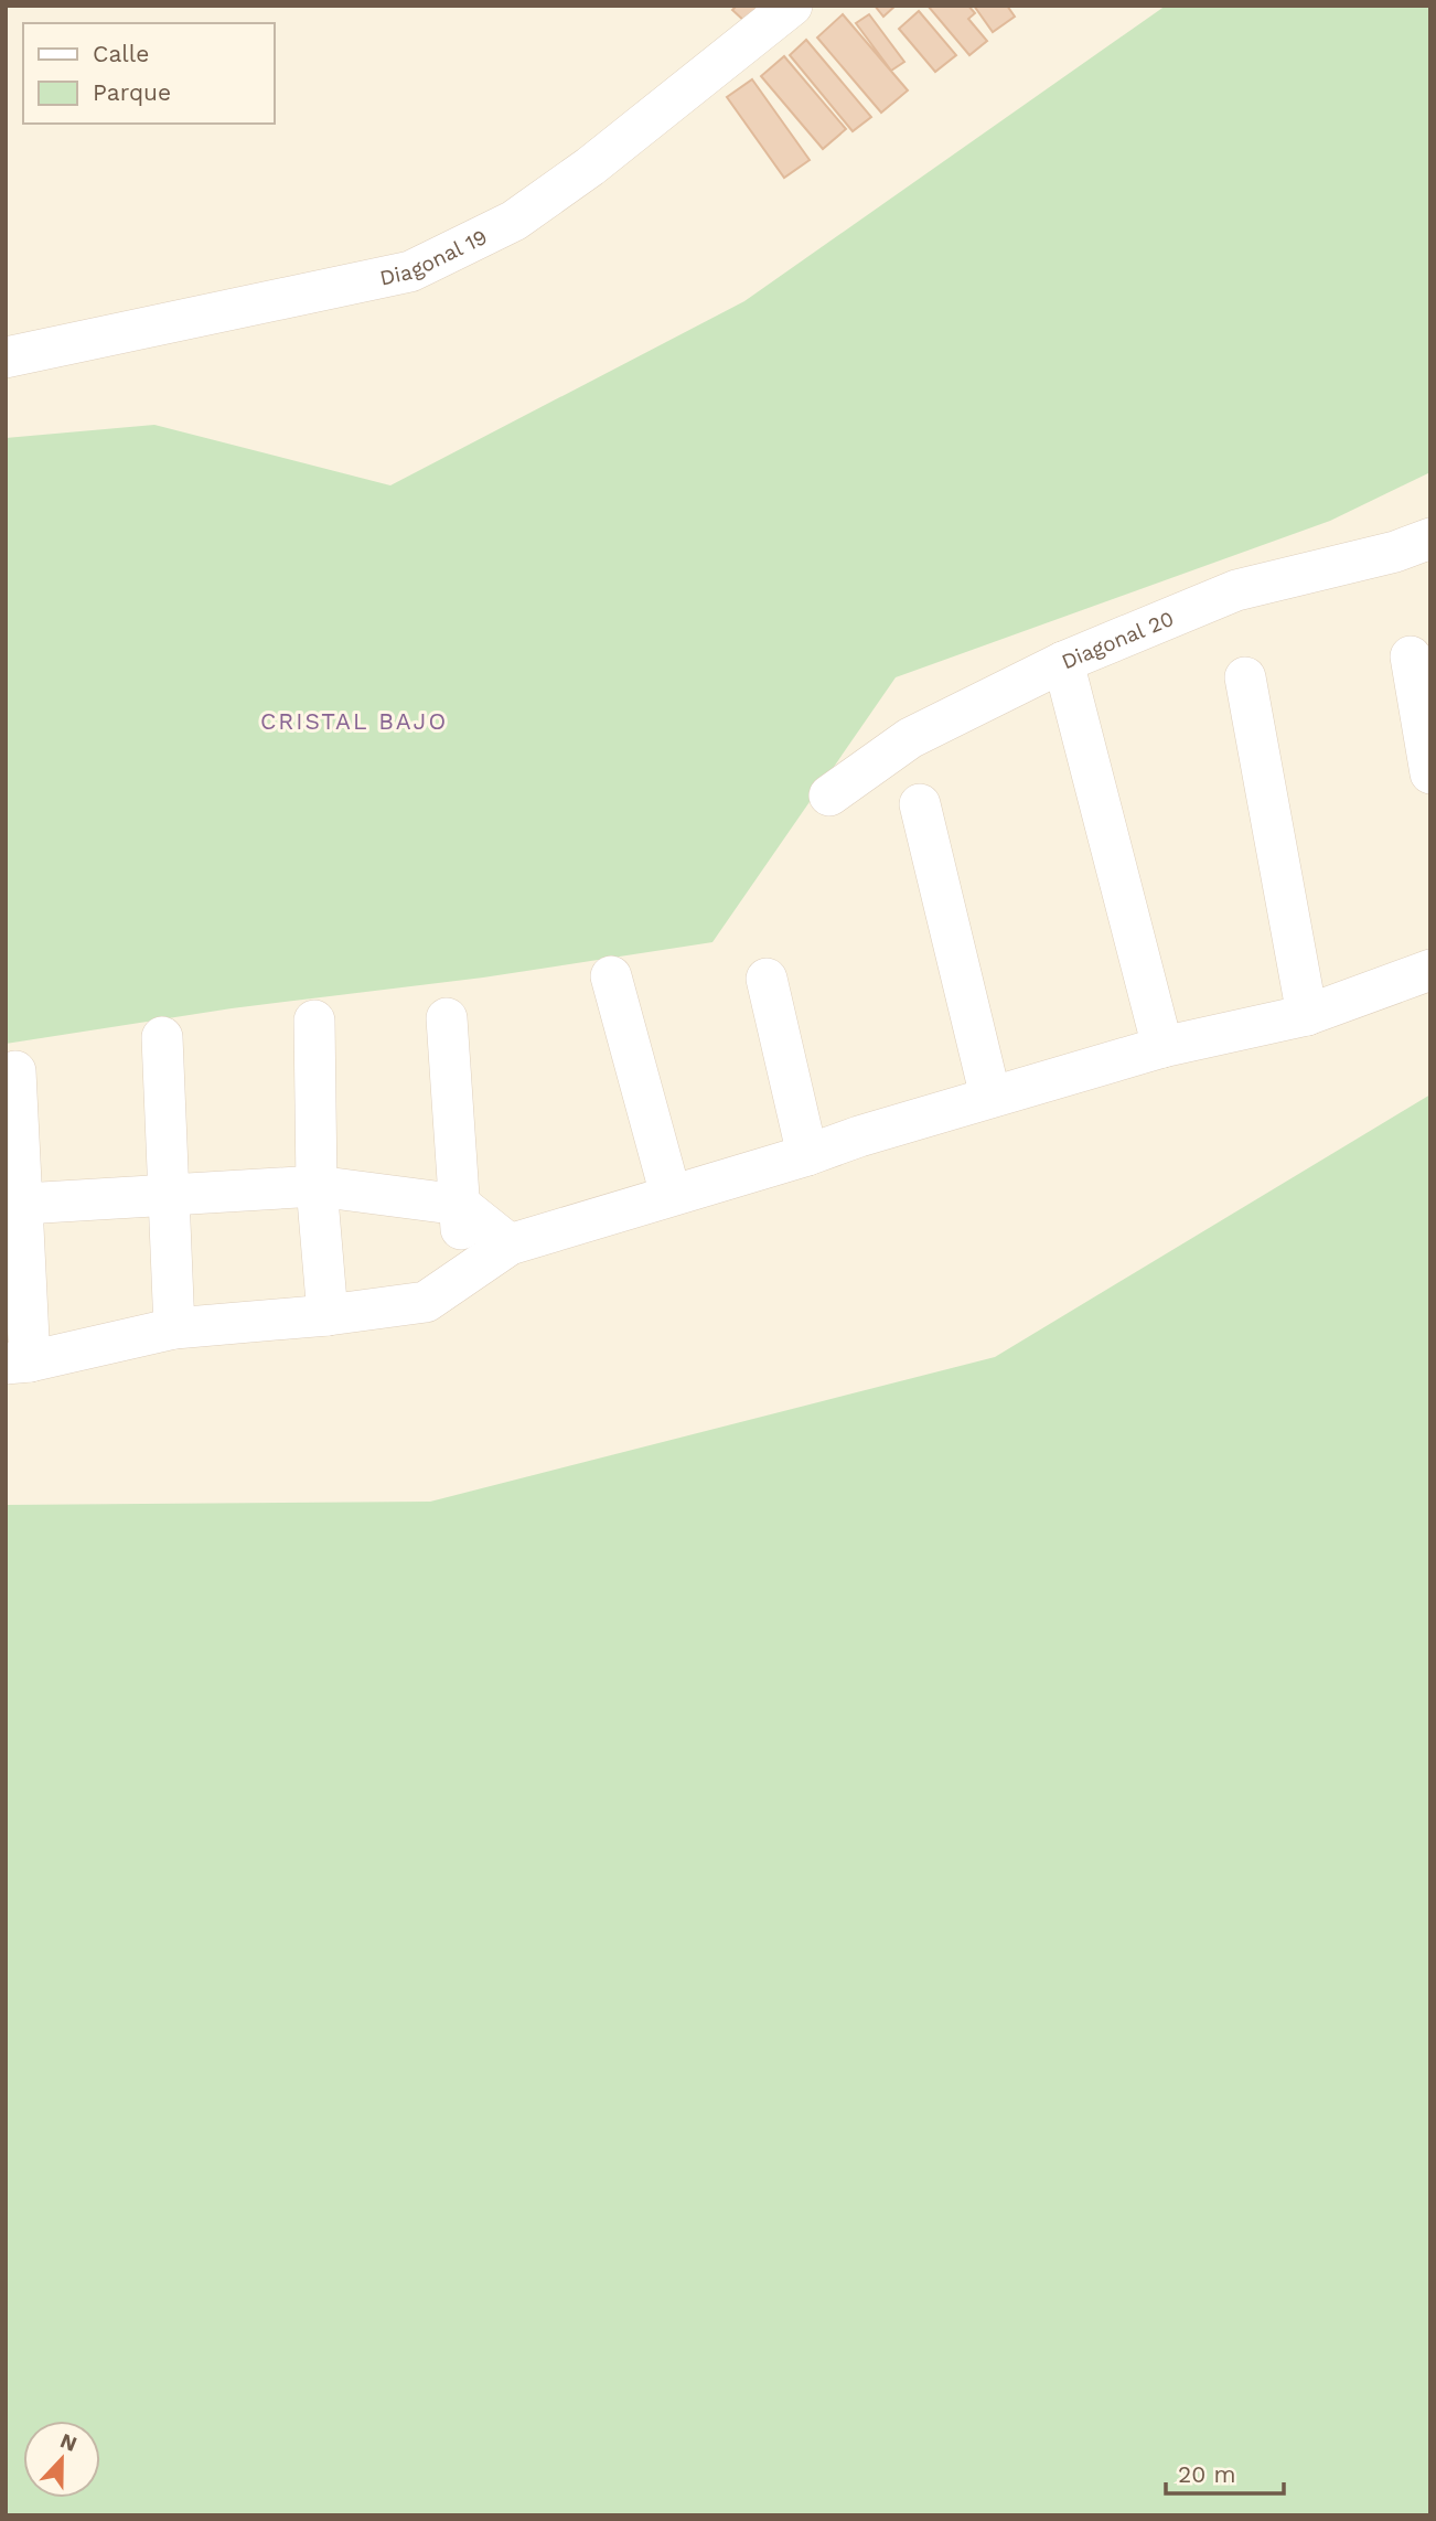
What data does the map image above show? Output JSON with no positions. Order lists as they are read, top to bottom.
{
  "streets": {
    "street": ["Diagonal 19", "Diagonal 20"]
  },
  "districts": ["CRISTAL BAJO"],
  "legend": ["Calle", "Parque"],
  "scale_bar": "20 m",
  "north": "top"
}
